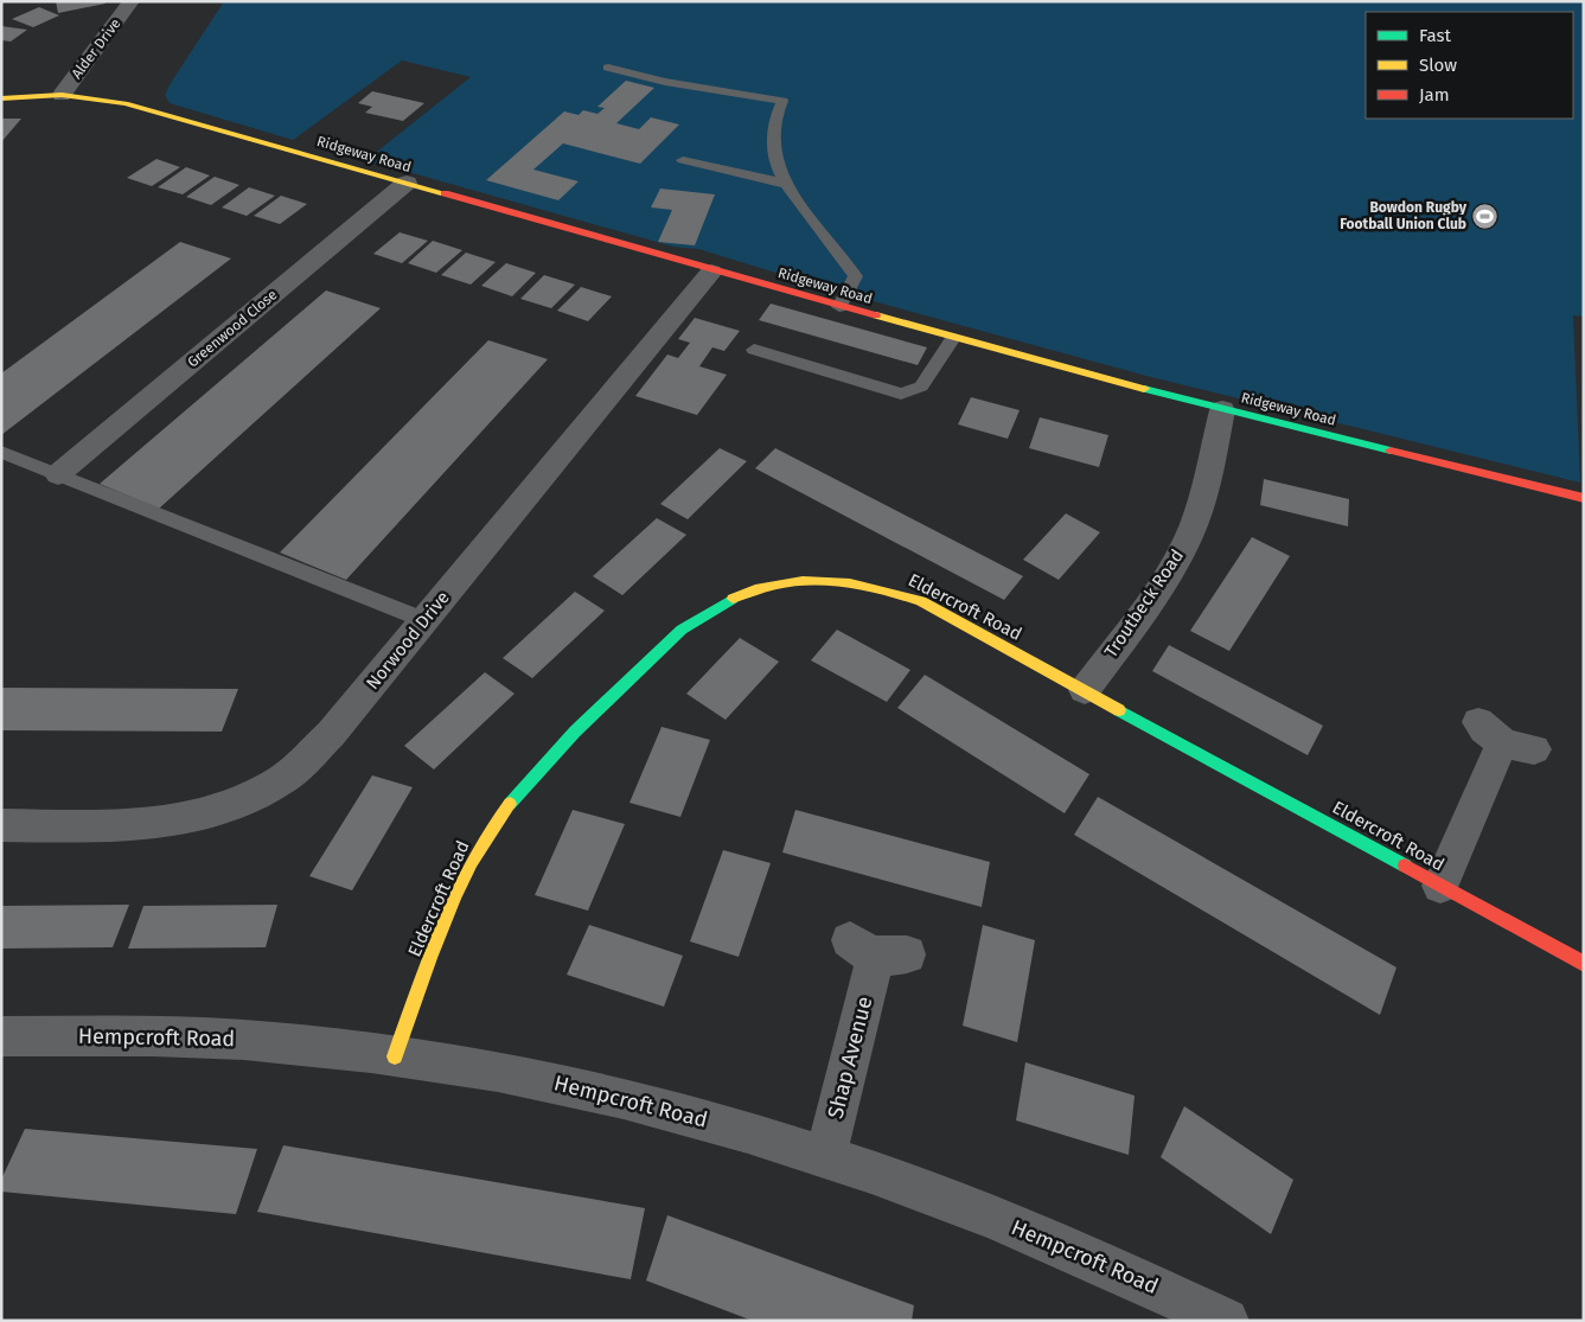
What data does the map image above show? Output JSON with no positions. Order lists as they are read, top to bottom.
{
  "streets": {
    "street": [
      "Alder Drive",
      "Ridgeway Road",
      "Greenwood Close",
      "Troutbeck Road",
      "Eldercroft Road",
      "Norwood Drive",
      "Hempcroft Road",
      "Shap Avenue"
    ]
  },
  "crossings": [
    ["Alder Drive", "Ridgeway Road"],
    ["Ridgeway Road", "Greenwood Close"],
    ["Ridgeway Road", "Troutbeck Road"],
    ["Ridgeway Road", "Norwood Drive"],
    ["Troutbeck Road", "Eldercroft Road"],
    ["Eldercroft Road", "Hempcroft Road"],
    ["Hempcroft Road", "Shap Avenue"]
  ],
  "places": {
    "sports": ["Bowdon Rugby Football Union Club"]
  },
  "legend": ["Fast", "Slow", "Jam"]
}
